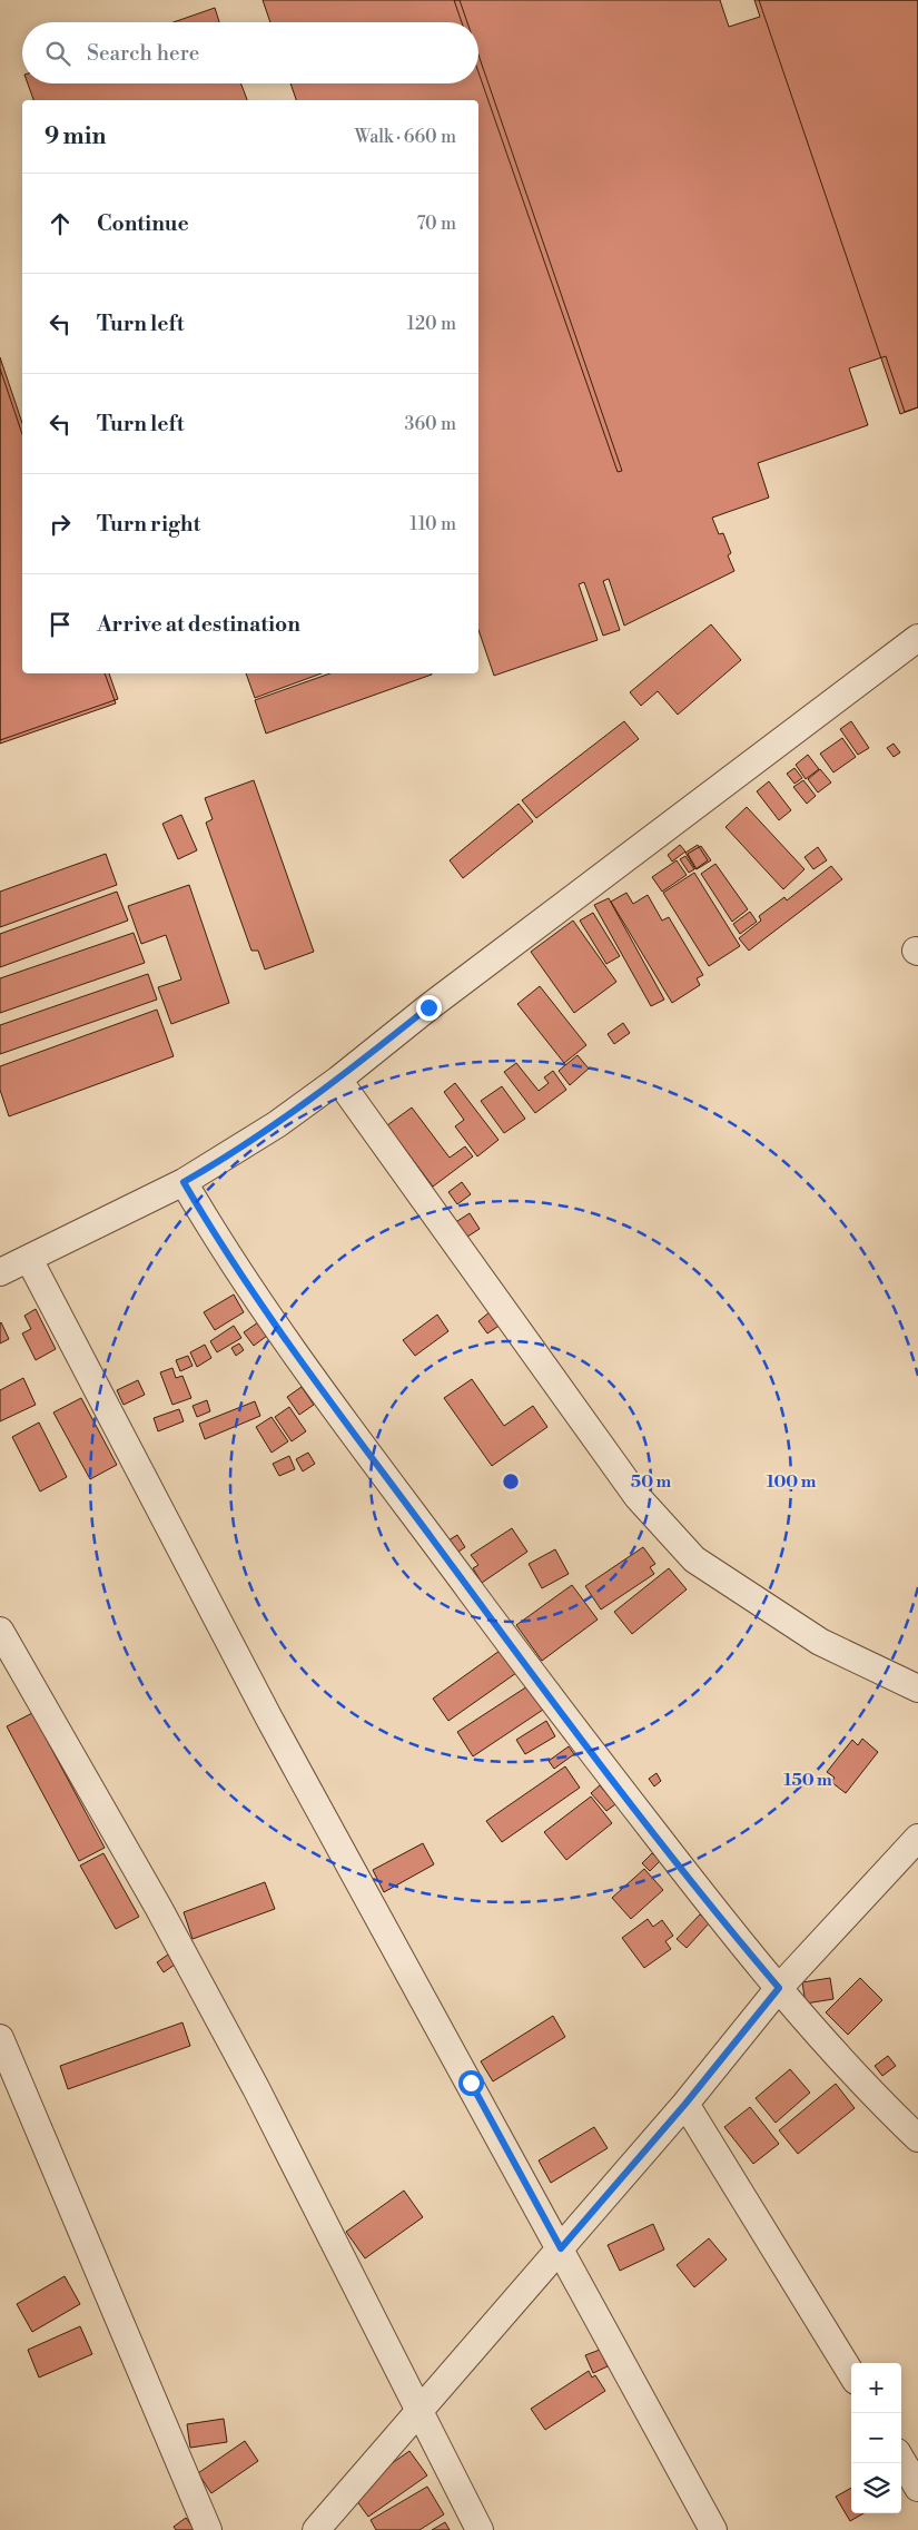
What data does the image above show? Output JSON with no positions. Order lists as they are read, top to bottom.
{
  "page": {
    "search": "Search here",
    "heading": ["9 min", "Walk · 660 m"],
    "list": [
      ["Continue", "70 m"],
      ["Turn left", "120 m"],
      ["Turn left", "360 m"],
      ["Turn right", "110 m"],
      "Arrive at destination"
    ],
    "map_buttons": ["+", "−"]
  },
  "rings": ["50 m", "100 m", "150 m"]
}
